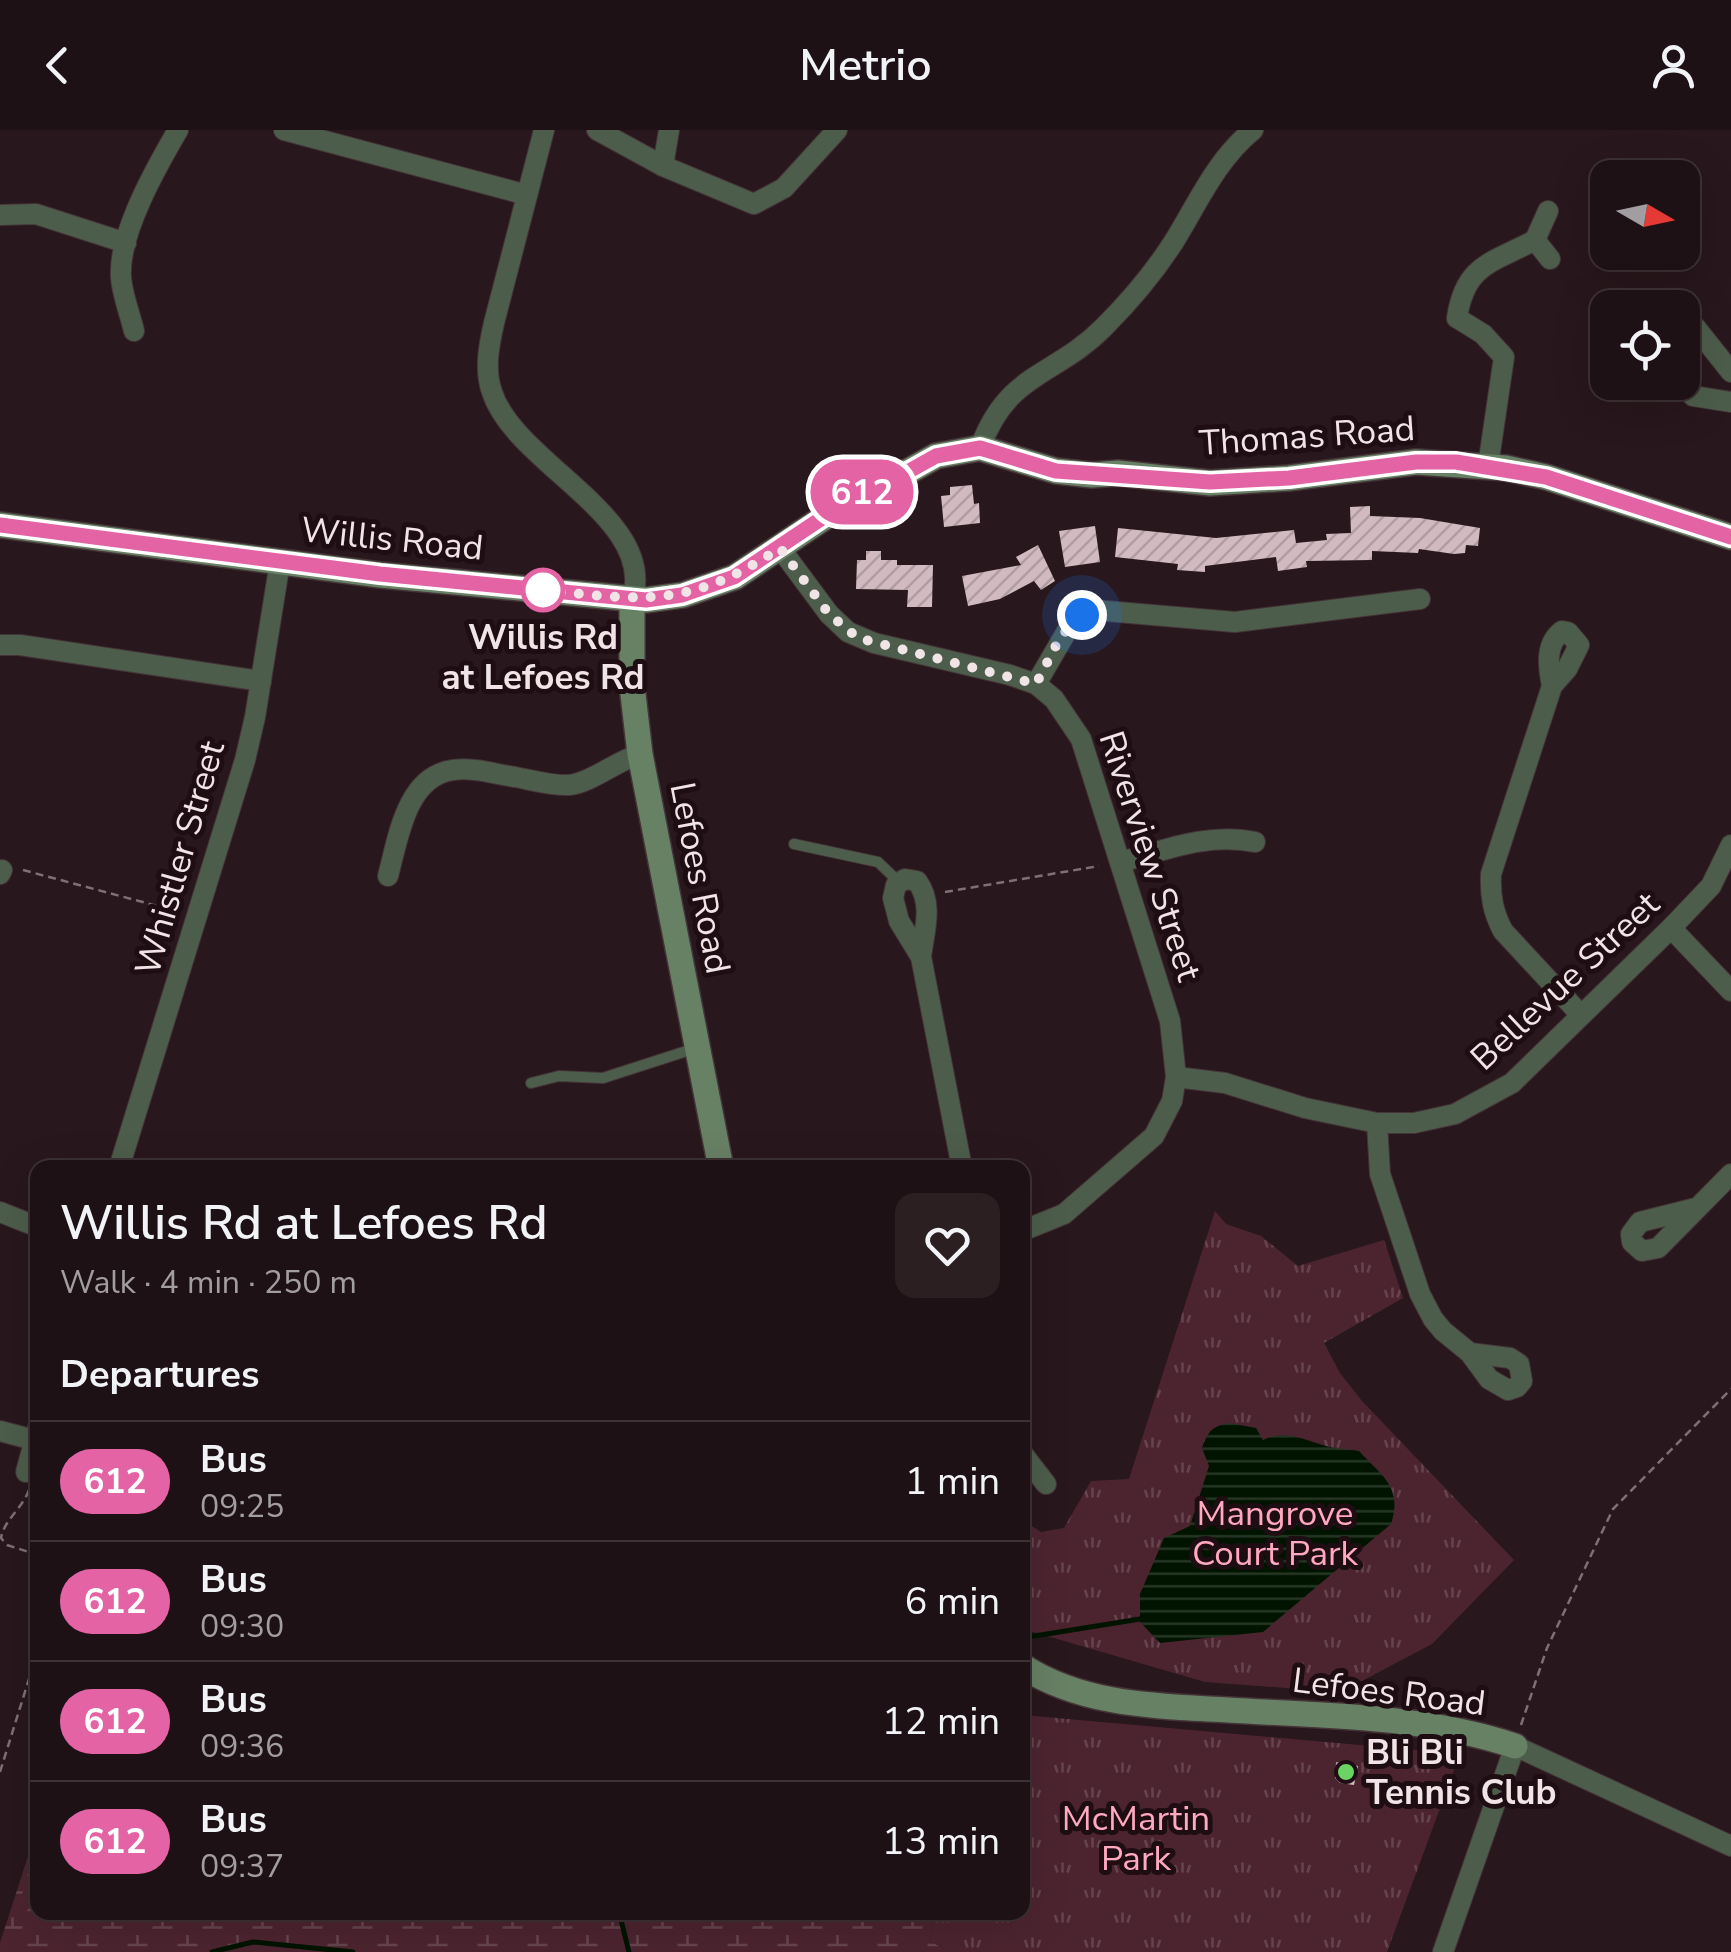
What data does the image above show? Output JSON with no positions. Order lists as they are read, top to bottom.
{
  "streets": {
    "main road": ["Thomas Road", "Willis Road", "Lefoes Road"],
    "street": ["Riverview Street", "Whistler Street", "Bellevue Street"]
  },
  "crossings": [
    ["Thomas Road", "Willis Road"],
    ["Willis Road", "Whistler Street"],
    ["Willis Road", "Lefoes Road"],
    ["Riverview Street", "Bellevue Street"]
  ],
  "parks": ["Mangrove Court Park", "McMartin Park"],
  "places": ["Willis Rd at Lefoes Rd", "Bli Bli Tennis Club"],
  "lines": ["bus line 612"],
  "north": "right",
  "page": {
    "header": "Metrio",
    "on_map": "612",
    "heading": [
      ["Willis Rd at Lefoes Rd", "Walk · 4 min · 250 m"],
      "Departures"
    ],
    "list": [
      {
        "mark": "612",
        "name": "Bus",
        "note": "09:25",
        "value": "1 min"
      },
      {
        "mark": "612",
        "name": "Bus",
        "note": "09:30",
        "value": "6 min"
      },
      {
        "mark": "612",
        "name": "Bus",
        "note": "09:36",
        "value": "12 min"
      },
      {
        "mark": "612",
        "name": "Bus",
        "note": "09:37",
        "value": "13 min"
      }
    ]
  }
}
